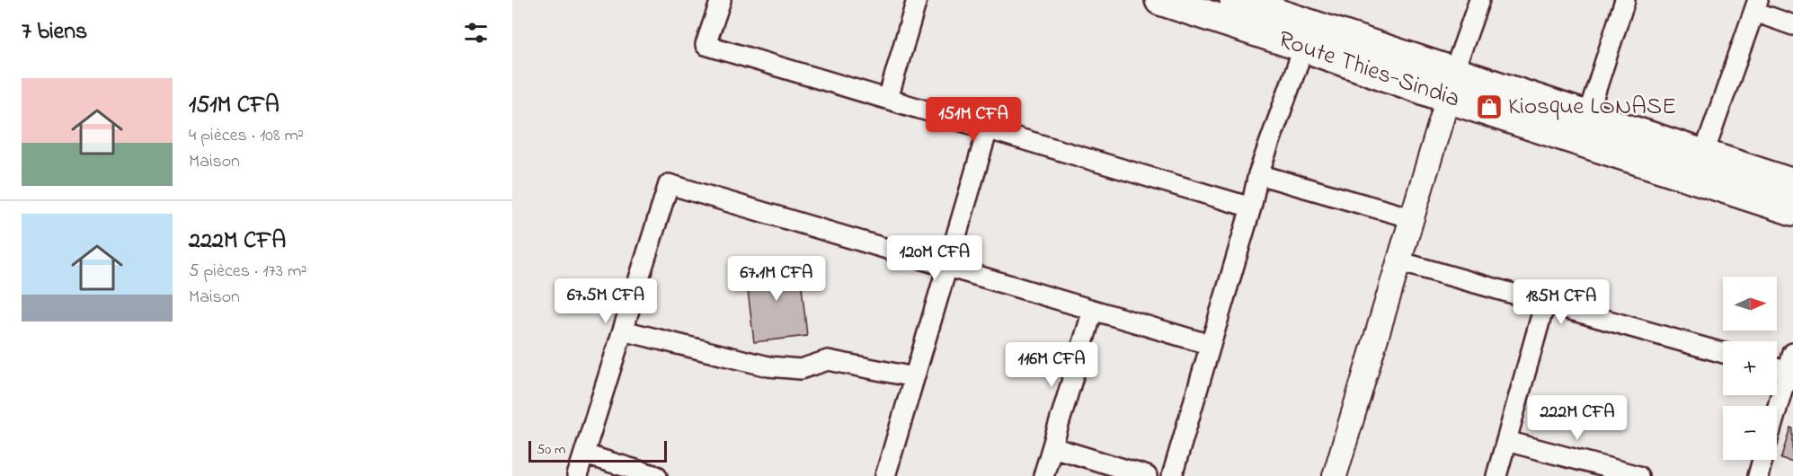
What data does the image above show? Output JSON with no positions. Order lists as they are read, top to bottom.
{
  "streets": {
    "main road": ["Route Thies-Sindia"]
  },
  "places": {
    "shop": ["Kiosque LONASE"]
  },
  "scale_bar": "50 m",
  "north": "right",
  "page": {
    "heading": "7 biens",
    "list": [
      {
        "name": "151M CFA",
        "note": "4 pièces · 108 m² · Maison"
      },
      {
        "name": "222M CFA",
        "note": "5 pièces · 173 m² · Maison"
      }
    ],
    "price": [
      "151M CFA",
      "120M CFA",
      "67.1M CFA",
      "67.5M CFA",
      "185M CFA",
      "116M CFA",
      "222M CFA"
    ],
    "map_buttons": ["+", "−"],
    "scale": "50 m"
  }
}
